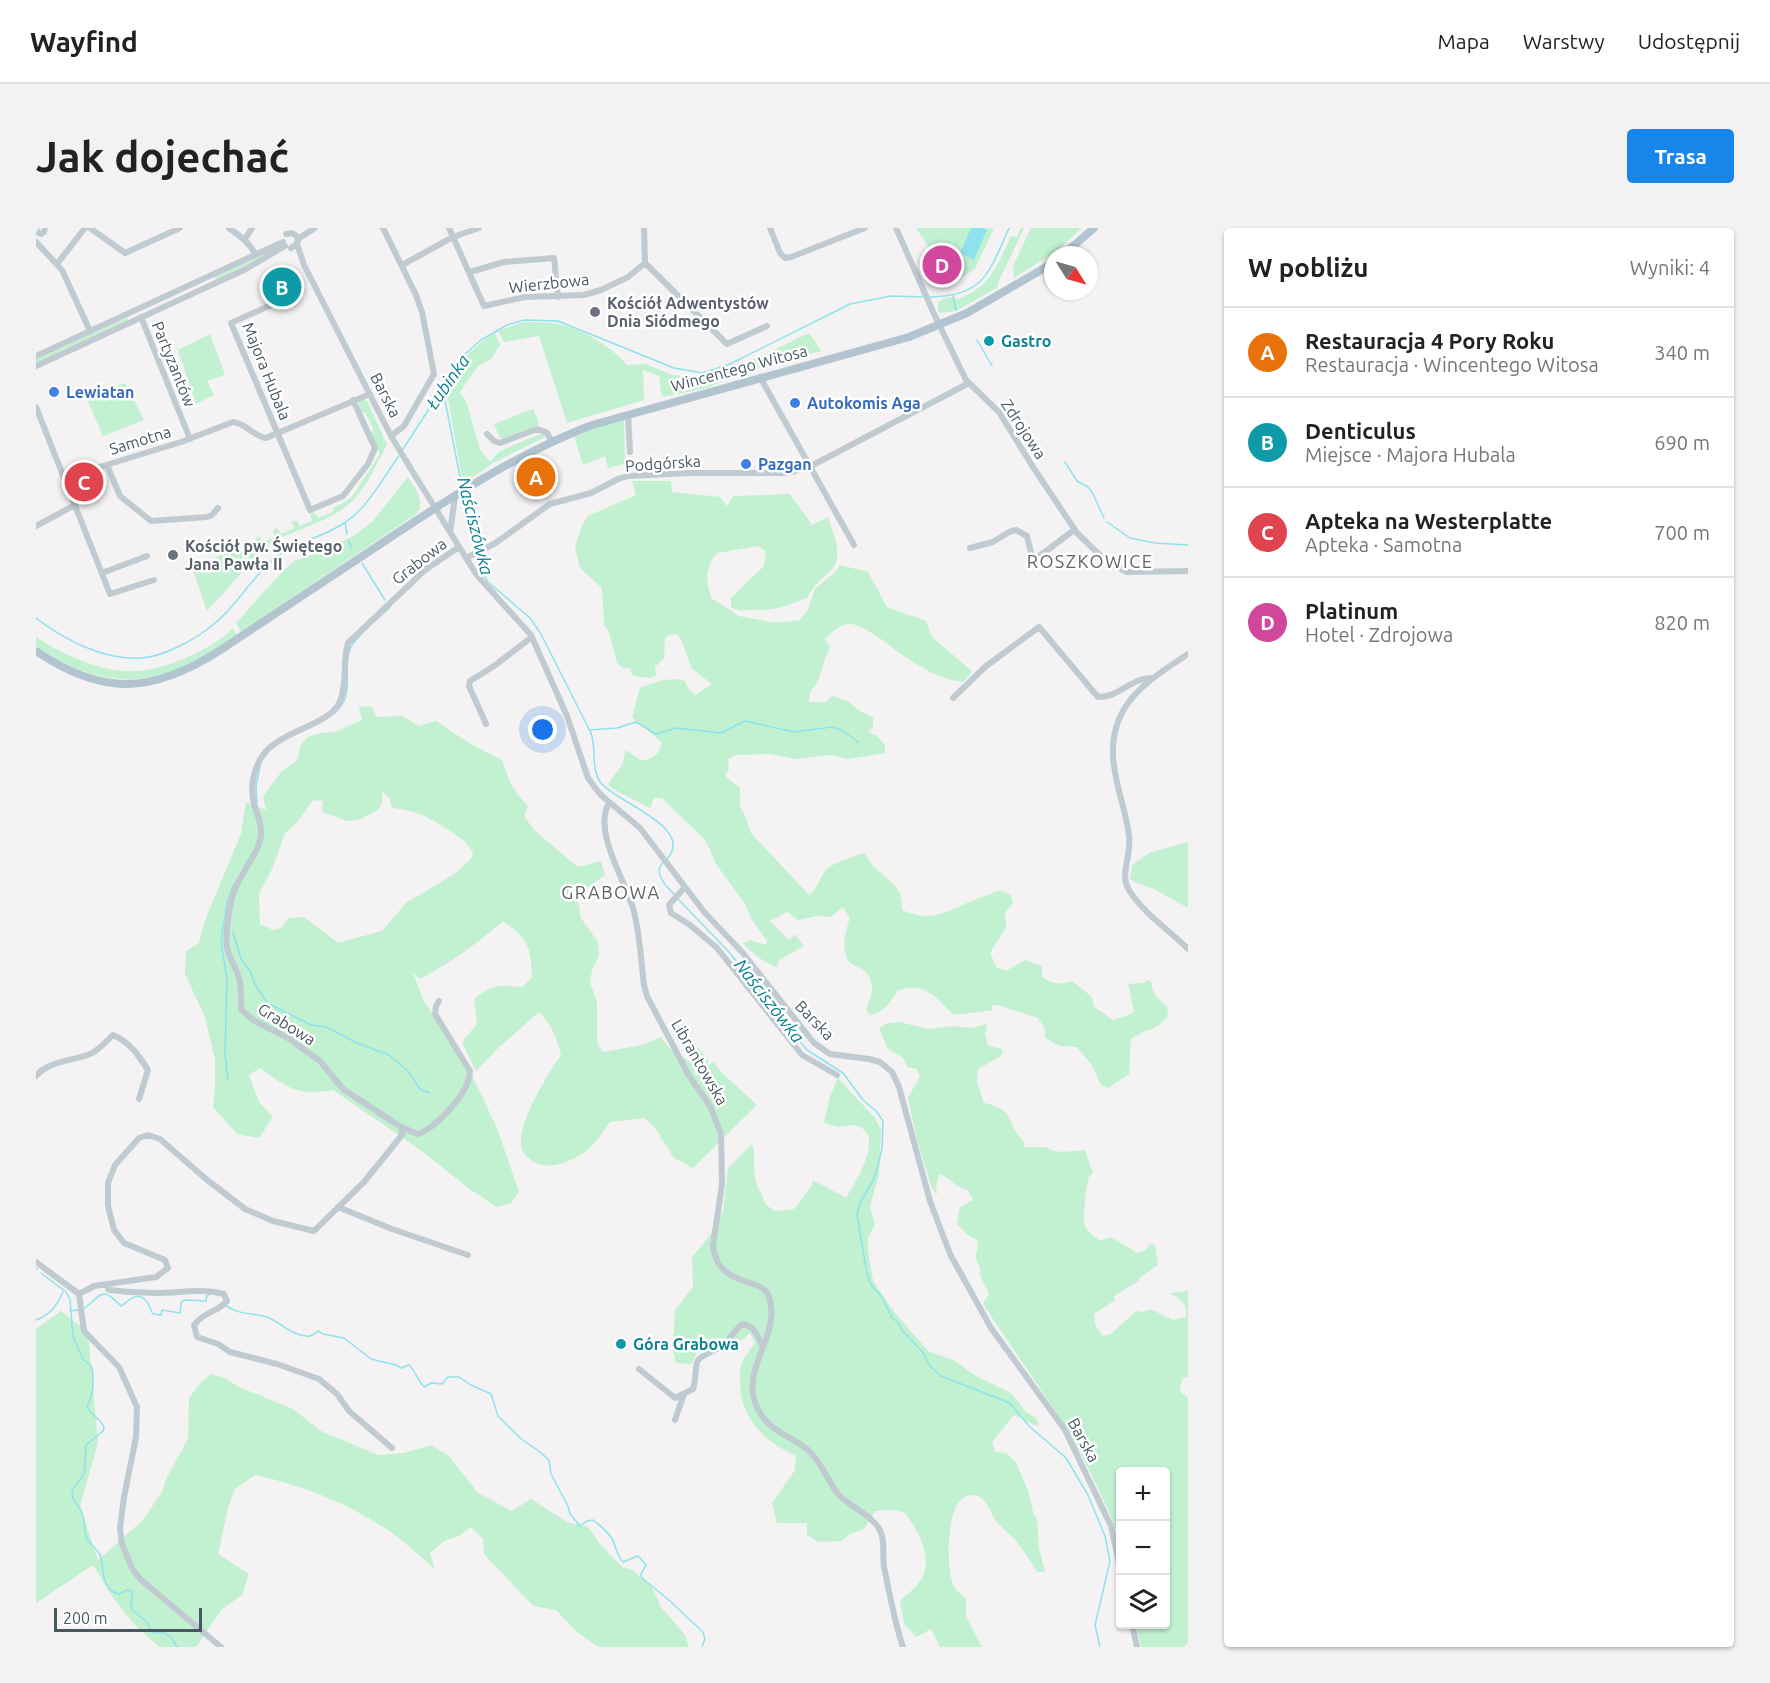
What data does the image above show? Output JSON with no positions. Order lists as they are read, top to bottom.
{
  "streets": {
    "main road": ["Wincentego Witosa"],
    "street": [
      "Wierzbowa",
      "Partyzantów",
      "Majora Hubala",
      "Barska",
      "Zdrojowa",
      "Samotna",
      "Podgórska",
      "Grabowa",
      "Librantowska"
    ]
  },
  "crossings": [
    ["Partyzantów", "Samotna"],
    ["Wincentego Witosa", "Barska"],
    ["Wincentego Witosa", "Zdrojowa"],
    ["Majora Hubala", "Barska"],
    ["Majora Hubala", "Samotna"],
    ["Barska", "Podgórska"],
    ["Barska", "Grabowa"],
    ["Barska", "Librantowska"],
    ["Zdrojowa", "Podgórska"]
  ],
  "districts": ["ROSZKOWICE", "GRABOWA"],
  "water": ["Łubinka", "Naściszówka"],
  "places": [
    "Kościół Adwentystów Dnia Siódmego",
    "Gastro",
    "Lewiatan",
    "Autokomis Aga",
    "Pazgan",
    "Kościół pw. Świętego Jana Pawła II",
    "Góra Grabowa"
  ],
  "scale_bar": "200 m",
  "north": "bottom right",
  "page": {
    "header": "Wayfind",
    "nav": ["Mapa", "Warstwy", "Udostępnij"],
    "buttons": "Trasa",
    "title": "Jak dojechać",
    "heading": ["W pobliżu", "Wyniki: 4"],
    "pins": [
      "D",
      "B",
      "A",
      "C"
    ],
    "list": [
      {
        "mark": "A",
        "name": "Restauracja 4 Pory Roku",
        "note": "Restauracja · Wincentego Witosa",
        "value": "340 m"
      },
      {
        "mark": "B",
        "name": "Denticulus",
        "note": "Miejsce · Majora Hubala",
        "value": "690 m"
      },
      {
        "mark": "C",
        "name": "Apteka na Westerplatte",
        "note": "Apteka · Samotna",
        "value": "700 m"
      },
      {
        "mark": "D",
        "name": "Platinum",
        "note": "Hotel · Zdrojowa",
        "value": "820 m"
      }
    ],
    "map_buttons": ["+", "−"],
    "scale": "200 m"
  }
}
